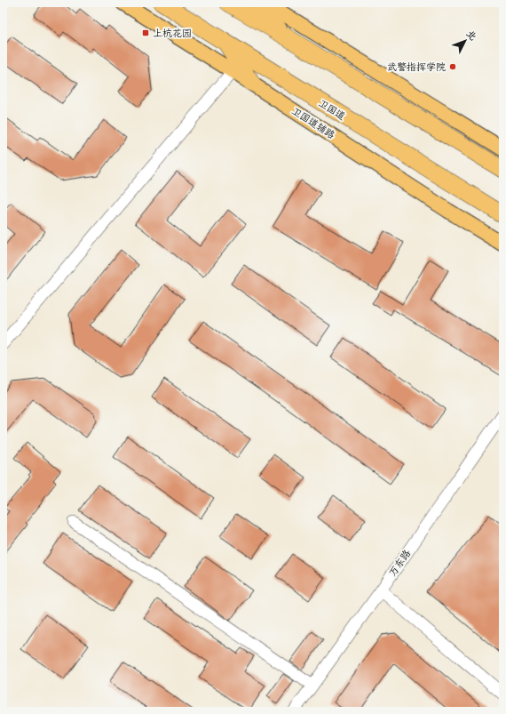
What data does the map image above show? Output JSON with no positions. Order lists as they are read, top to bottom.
{
  "streets": {
    "highway": ["卫国道"],
    "main road": ["卫国道辅路"],
    "street": ["万东路"]
  },
  "places": {
    "transit": ["上杭花园"],
    "other": ["武警指挥学院"]
  },
  "north": "top right"
}
